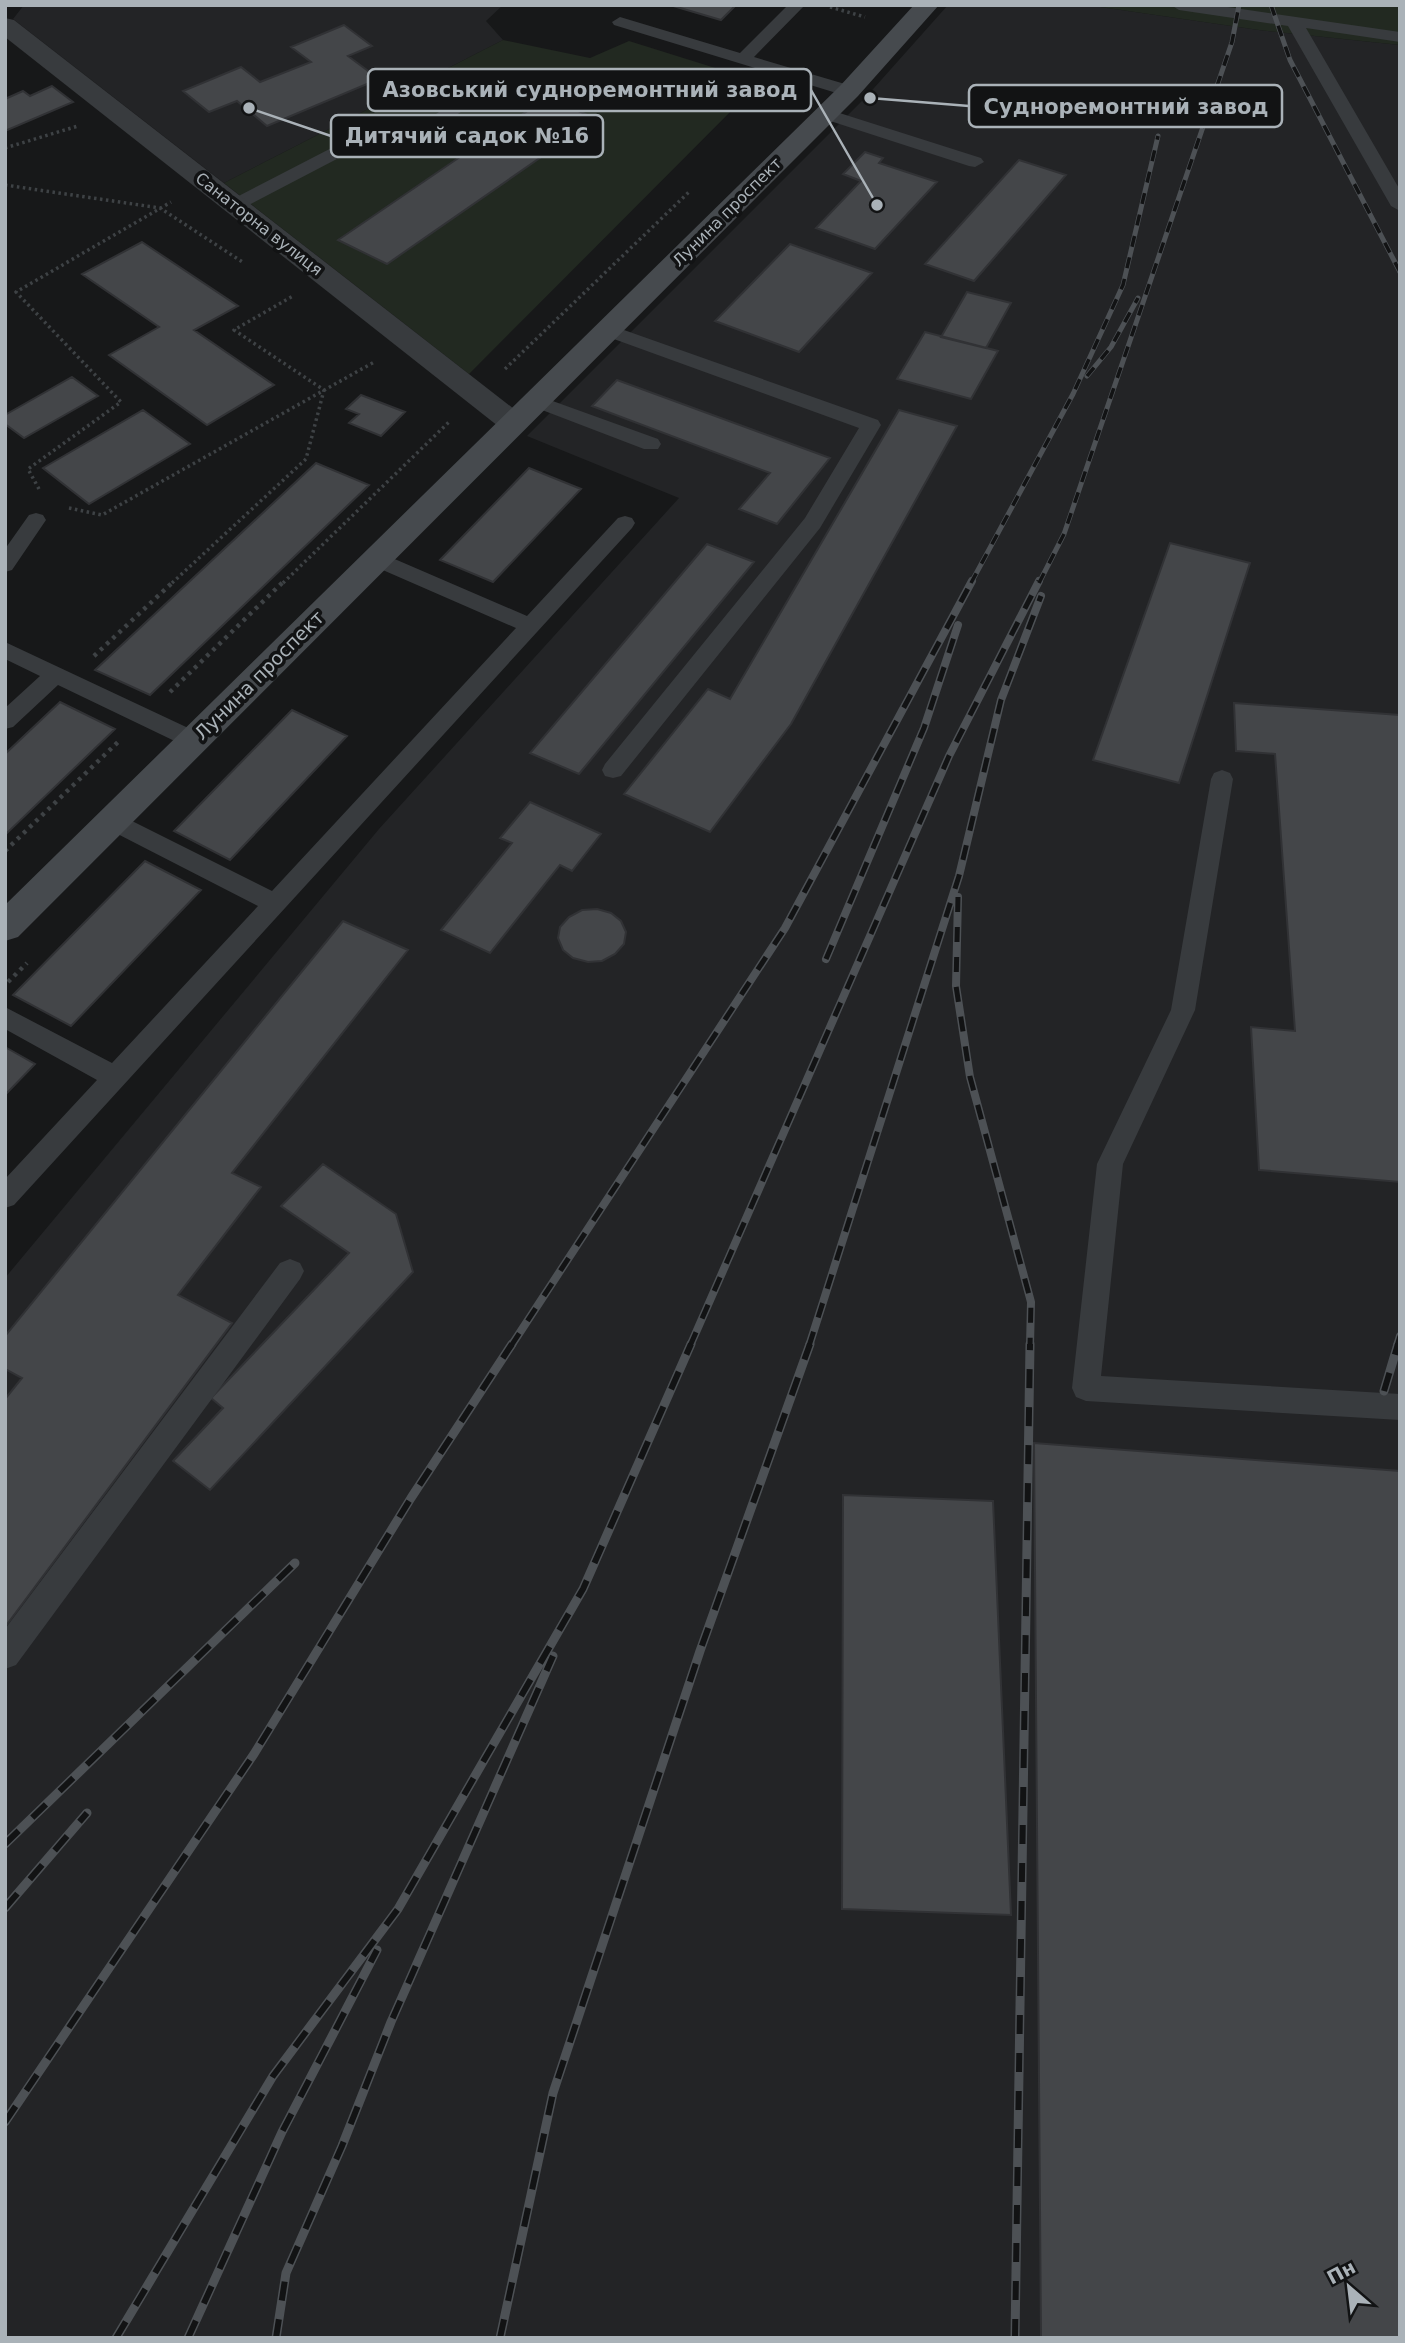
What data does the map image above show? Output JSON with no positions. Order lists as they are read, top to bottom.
{
  "streets": {
    "street": ["Лунина проспект", "Санаторна вулиця"]
  },
  "crossings": [
    ["Лунина проспект", "Санаторна вулиця"]
  ],
  "places": ["Судноремонтний завод", "Дитячий садок №16", "Азовський судноремонтний завод"],
  "north": "top left"
}
